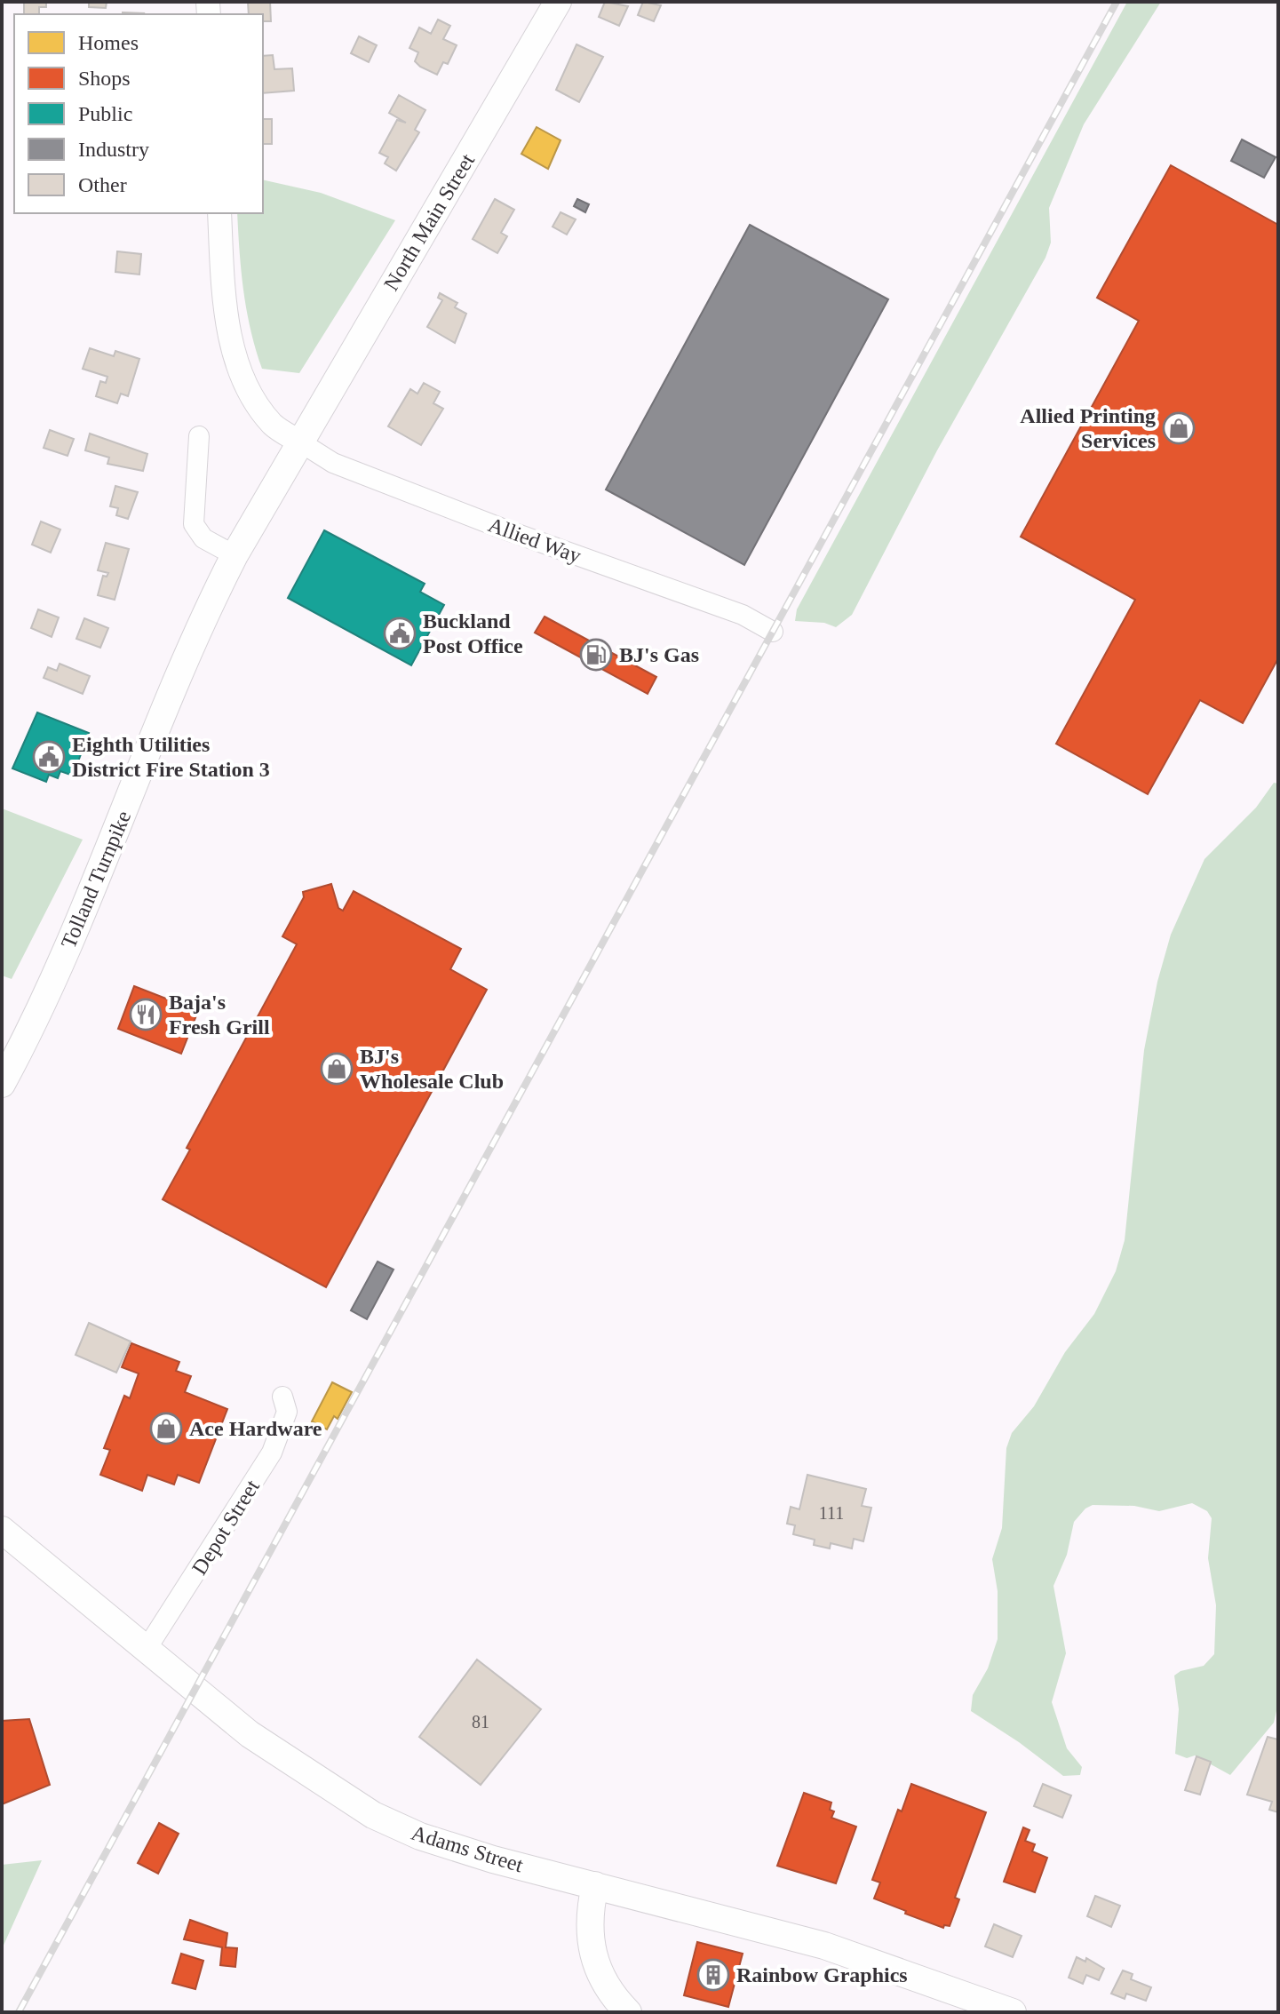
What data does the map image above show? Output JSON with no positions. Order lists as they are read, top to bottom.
{
  "streets": {
    "main road": ["North Main Street", "Tolland Turnpike", "Adams Street"],
    "street": ["Allied Way", "Depot Street"]
  },
  "crossings": [
    ["North Main Street", "Allied Way"],
    ["North Main Street", "Tolland Turnpike"],
    ["Allied Way", "Tolland Turnpike"],
    ["Depot Street", "Adams Street"]
  ],
  "places": {
    "shop": ["Allied Printing Services", "BJ's Wholesale Club", "Ace Hardware"],
    "public building": ["Buckland Post Office", "Eighth Utilities District Fire Station 3"],
    "fuel station": ["BJ's Gas"],
    "restaurant": ["Baja's Fresh Grill"],
    "building": ["Rainbow Graphics"]
  },
  "house_numbers": ["111", "81"],
  "legend": [
    "Homes",
    "Shops",
    "Public",
    "Industry",
    "Other"
  ]
}
